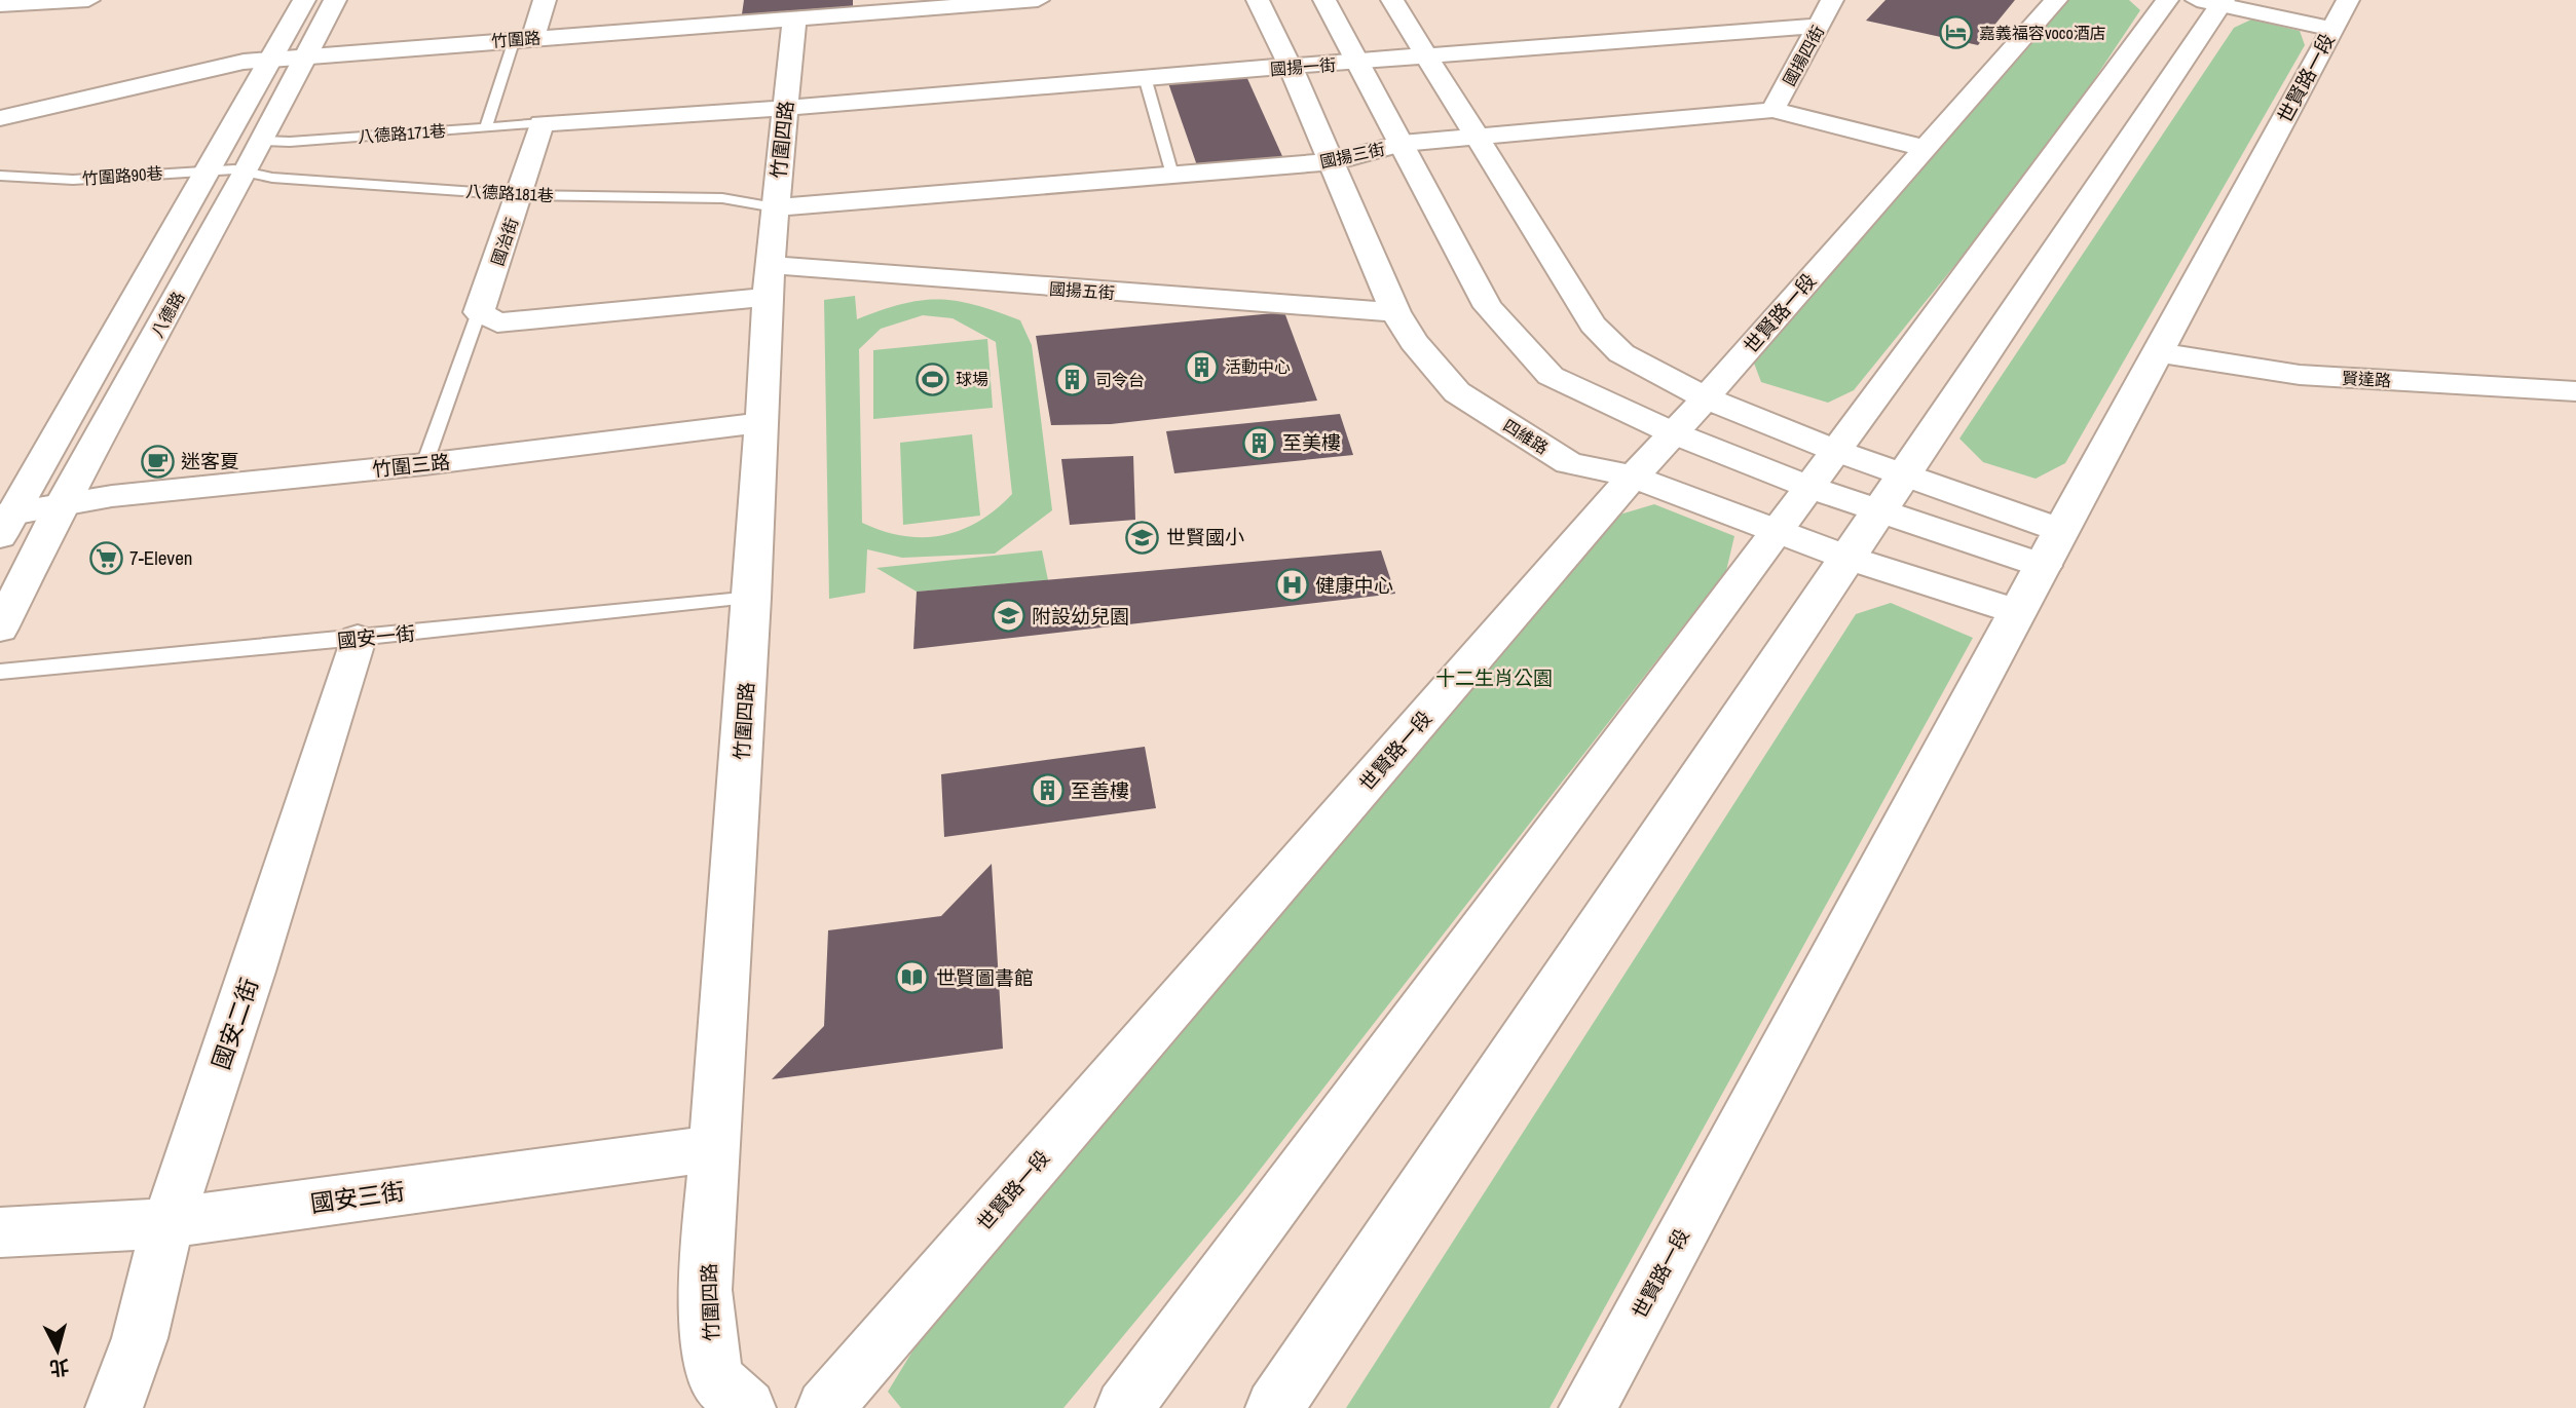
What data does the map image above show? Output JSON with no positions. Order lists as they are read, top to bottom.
{
  "streets": {
    "street": [
      "竹圍路",
      "國揚四街",
      "國揚一街",
      "世賢路一段",
      "竹圍四路",
      "國揚三街",
      "國治街",
      "國揚五街",
      "八德路",
      "賢達路",
      "四維路",
      "竹圍三路",
      "國安二街",
      "國安三街"
    ],
    "lane": [
      "八德路171巷",
      "竹圍路90巷",
      "八德路181巷",
      "國安一街"
    ]
  },
  "crossings": [
    ["竹圍路", "竹圍四路"],
    ["竹圍路", "八德路"],
    ["國揚四街", "國揚一街"],
    ["國揚四街", "國揚三街"],
    ["國揚一街", "竹圍四路"],
    ["國揚一街", "四維路"],
    ["世賢路一段", "國揚三街"],
    ["世賢路一段", "賢達路"],
    ["世賢路一段", "四維路"],
    ["八德路171巷", "國治街"],
    ["八德路171巷", "八德路"],
    ["竹圍四路", "國揚三街"],
    ["竹圍四路", "八德路181巷"],
    ["竹圍四路", "國揚五街"],
    ["竹圍四路", "竹圍三路"],
    ["竹圍四路", "國安一街"],
    ["竹圍四路", "國安三街"],
    ["國揚三街", "八德路181巷"],
    ["國揚三街", "四維路"],
    ["竹圍路90巷", "八德路181巷"],
    ["竹圍路90巷", "八德路"],
    ["八德路181巷", "國治街"],
    ["八德路181巷", "八德路"],
    ["國揚五街", "四維路"],
    ["八德路", "竹圍三路"],
    ["國安一街", "國安二街"],
    ["國安二街", "國安三街"]
  ],
  "parks": ["十二生肖公園"],
  "places": {
    "hotel": ["嘉義福容voco酒店"],
    "building": [
      "活動中心",
      "司令台",
      "至美樓",
      "至善樓"
    ],
    "sports": ["球場"],
    "cafe": ["迷客夏"],
    "school or university": ["世賢國小", "附設幼兒園"],
    "supermarket": ["7-Eleven"],
    "hospital": ["健康中心"],
    "library": ["世賢圖書館"]
  },
  "north": "bottom"
}
